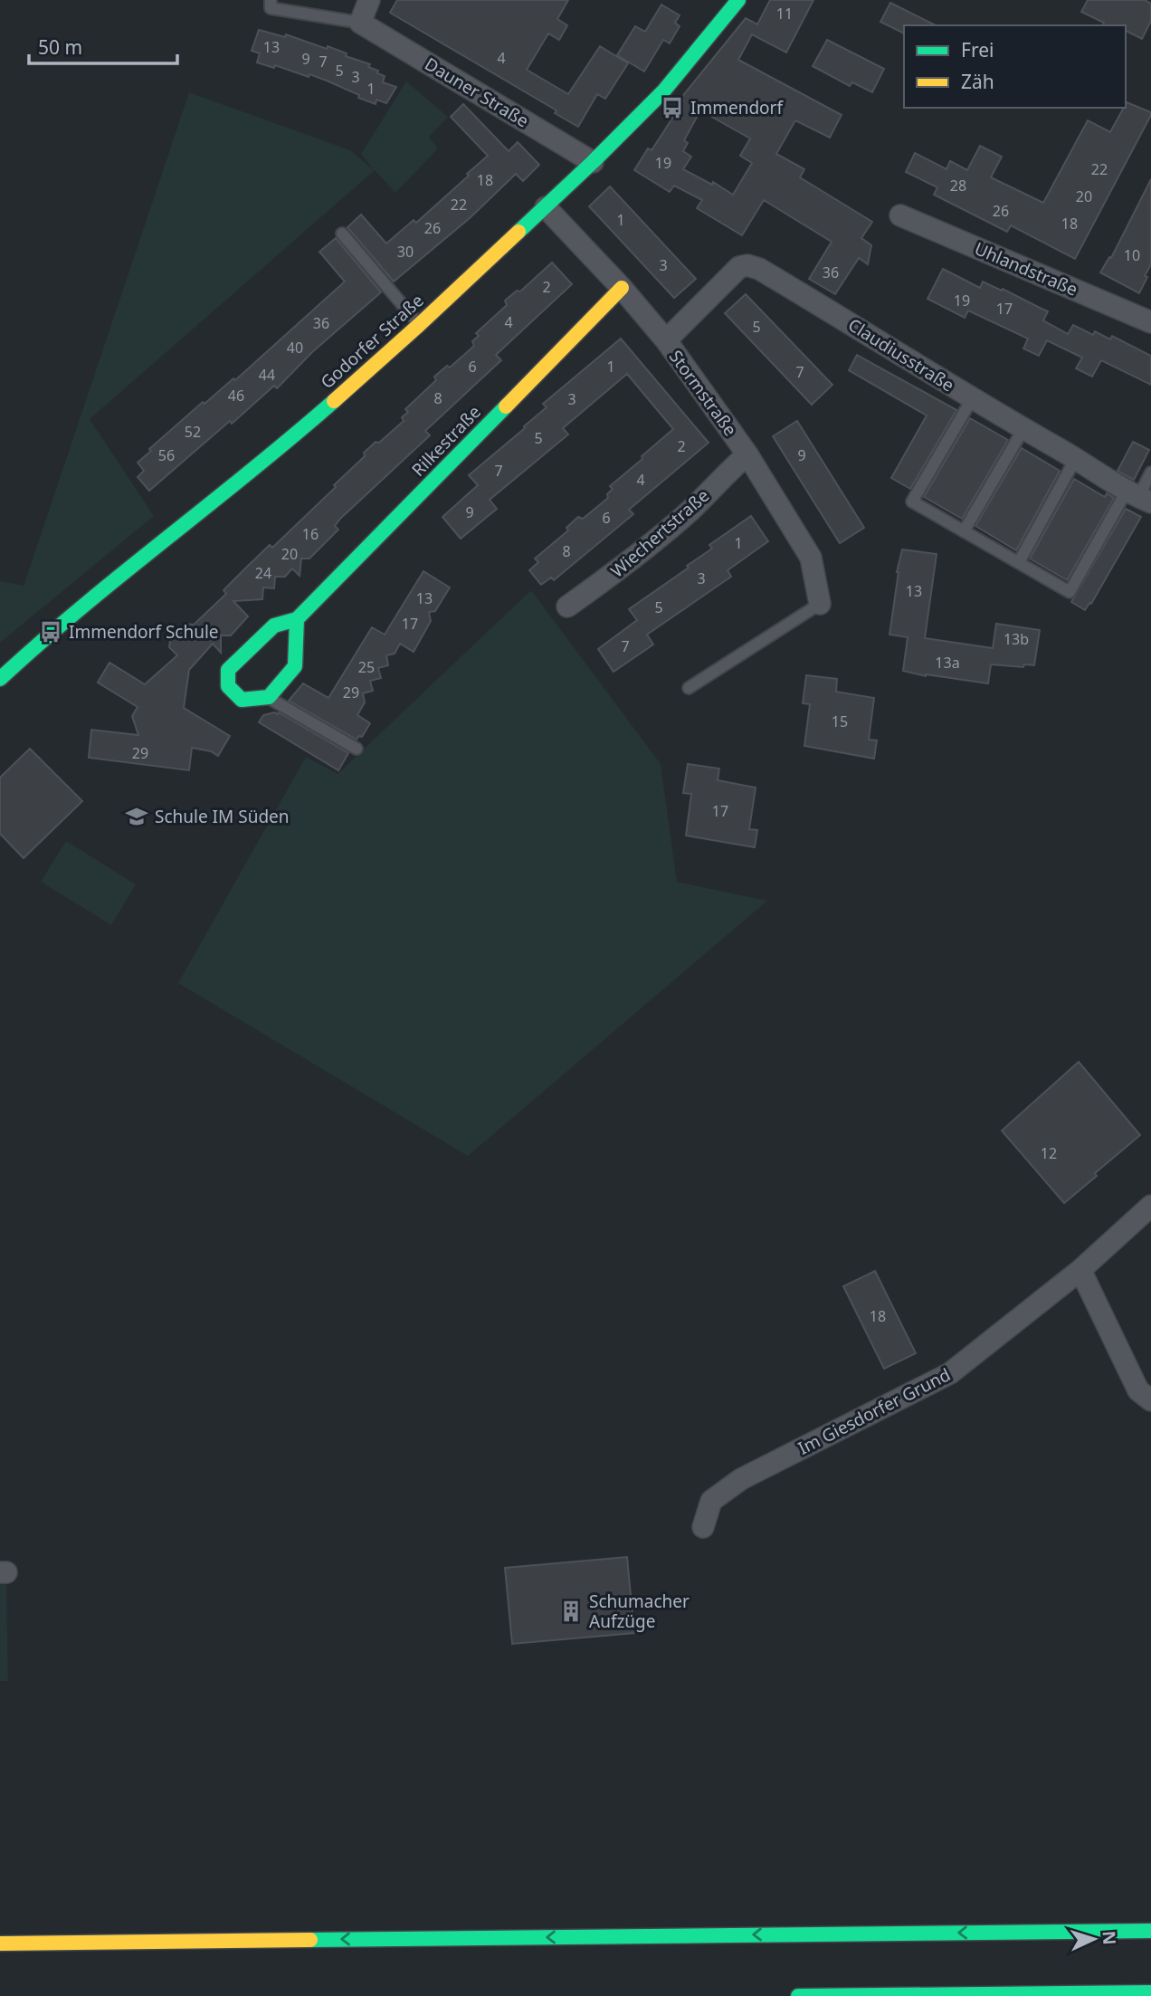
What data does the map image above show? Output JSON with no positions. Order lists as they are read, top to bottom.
{
  "streets": {
    "main road": ["Godorfer Straße", "Rilkestraße"],
    "street": [
      "Dauner Straße",
      "Uhlandstraße",
      "Claudiusstraße",
      "Stormstraße",
      "Wiechertstraße",
      "Im Giesdorfer Grund"
    ]
  },
  "crossings": [
    ["Dauner Straße", "Godorfer Straße"],
    ["Godorfer Straße", "Stormstraße"],
    ["Claudiusstraße", "Stormstraße"],
    ["Stormstraße", "Rilkestraße"],
    ["Stormstraße", "Wiechertstraße"]
  ],
  "places": {
    "bus stop": ["Immendorf", "Immendorf Schule"],
    "school or university": ["Schule IM Süden"],
    "building": ["Schumacher Aufzüge"]
  },
  "house_numbers": [
    "11",
    "13",
    "4",
    "9",
    "7",
    "5",
    "3",
    "1",
    "19",
    "22",
    "18",
    "28",
    "20",
    "22",
    "26",
    "1",
    "18",
    "26",
    "30",
    "10",
    "3",
    "36",
    "2",
    "19",
    "17",
    "4",
    "36",
    "5",
    "40",
    "6",
    "1",
    "7",
    "44",
    "46",
    "8",
    "3",
    "52",
    "5",
    "2",
    "56",
    "9",
    "7",
    "4",
    "9",
    "6",
    "16",
    "1",
    "8",
    "20",
    "24",
    "3",
    "13",
    "13",
    "5",
    "17",
    "13b",
    "7",
    "13a",
    "25",
    "29",
    "15",
    "29",
    "17",
    "12",
    "18"
  ],
  "legend": ["Frei", "Zäh"],
  "scale_bar": "50 m",
  "north": "right"
}
